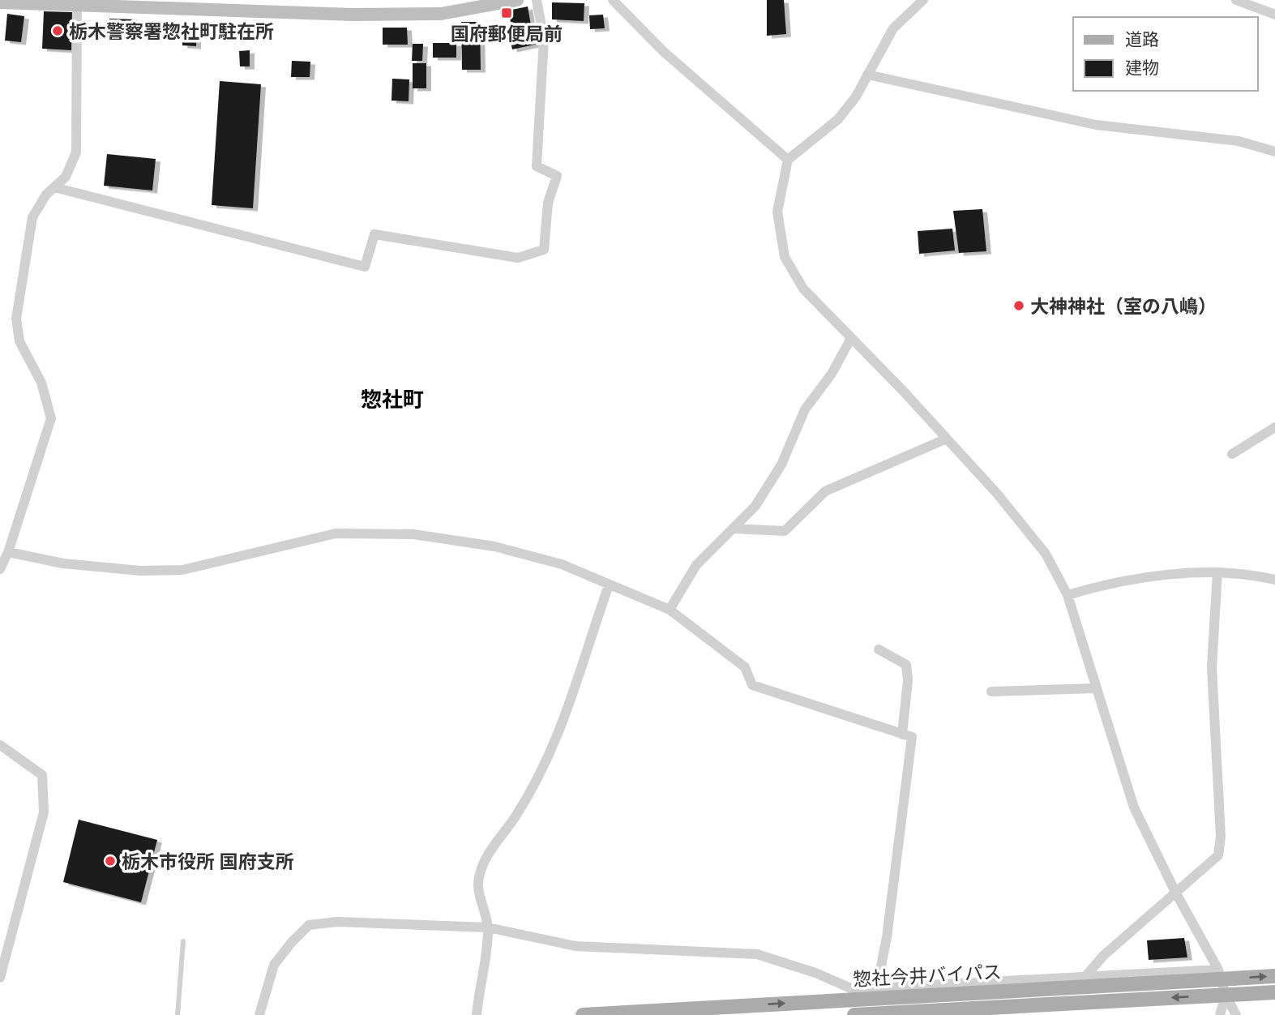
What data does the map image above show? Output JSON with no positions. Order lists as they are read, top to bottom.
{
  "streets": {
    "main road": ["惣社今井バイパス"]
  },
  "districts": ["惣社町"],
  "places": {
    "transit": ["国府郵便局前"],
    "other": ["栃木警察署惣社町駐在所", "大神神社（室の八嶋）", "栃木市役所 国府支所"]
  },
  "legend": ["道路", "建物"]
}
